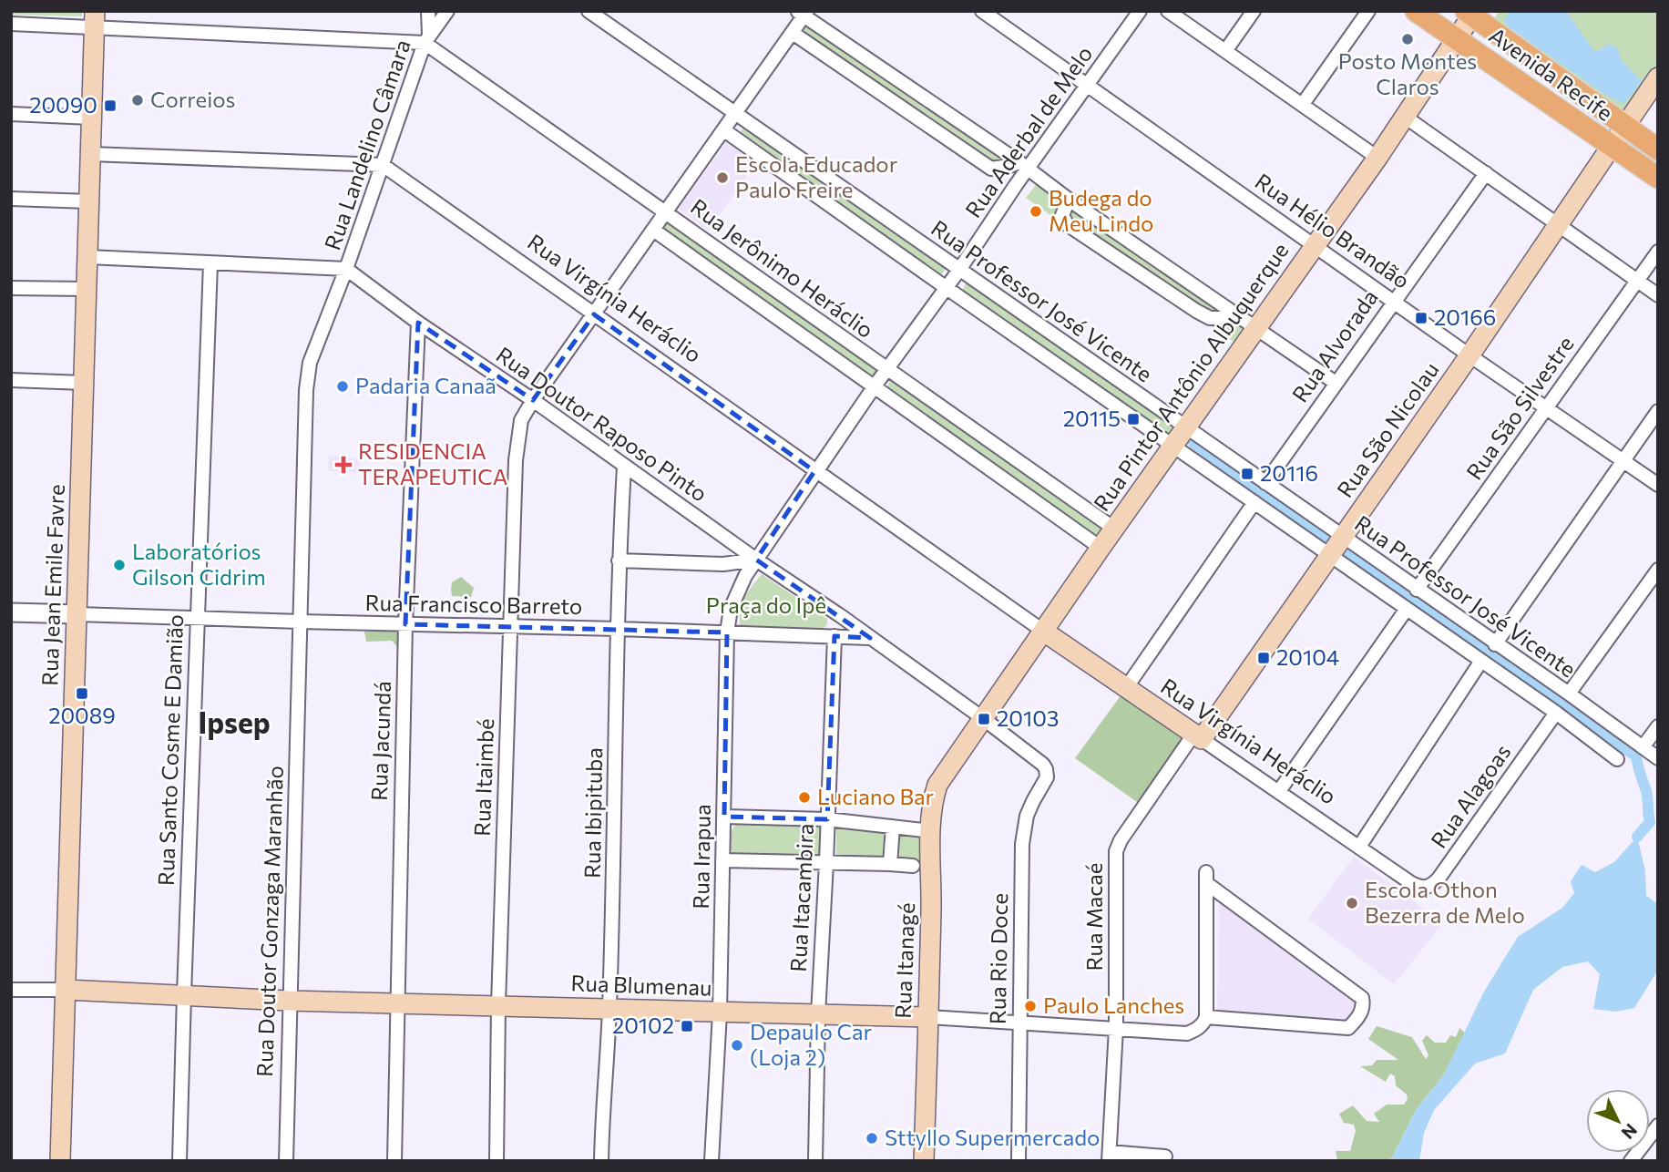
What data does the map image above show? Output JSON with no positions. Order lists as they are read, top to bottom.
{
  "streets": {
    "main road": [
      "Avenida Recife",
      "Rua Virgínia Heráclio",
      "Rua Pintor Antônio Albuquerque",
      "Rua São Nicolau",
      "Rua Jean Emile Favre",
      "Rua Itanagé",
      "Rua Blumenau"
    ],
    "street": [
      "Rua Aderbal de Melo",
      "Rua Landelino Câmara",
      "Rua Hélio Brandão",
      "Rua Jerônimo Heráclio",
      "Rua Professor José Vicente",
      "Rua Alvorada",
      "Rua São Silvestre",
      "Rua Doutor Raposo Pinto",
      "Rua Francisco Barreto",
      "Rua Jacundá",
      "Rua Santo Cosme E Damião",
      "Rua Itaimbé",
      "Rua Alagoas",
      "Rua Ibipituba",
      "Rua Irapua",
      "Rua Itacambira",
      "Rua Macaé",
      "Rua Doutor Gonzaga Maranhão",
      "Rua Rio Doce"
    ]
  },
  "crossings": [
    ["Avenida Recife", "Rua Pintor Antônio Albuquerque"],
    ["Avenida Recife", "Rua São Nicolau"],
    ["Rua Aderbal de Melo", "Rua Hélio Brandão"],
    ["Rua Aderbal de Melo", "Rua Jerônimo Heráclio"],
    ["Rua Aderbal de Melo", "Rua Virgínia Heráclio"],
    ["Rua Aderbal de Melo", "Rua Professor José Vicente"],
    ["Rua Aderbal de Melo", "Rua Doutor Raposo Pinto"],
    ["Rua Aderbal de Melo", "Rua Irapua"],
    ["Rua Landelino Câmara", "Rua Jerônimo Heráclio"],
    ["Rua Landelino Câmara", "Rua Virgínia Heráclio"],
    ["Rua Landelino Câmara", "Rua Doutor Raposo Pinto"],
    ["Rua Landelino Câmara", "Rua Doutor Gonzaga Maranhão"],
    ["Rua Hélio Brandão", "Rua Alvorada"],
    ["Rua Hélio Brandão", "Rua Pintor Antônio Albuquerque"],
    ["Rua Hélio Brandão", "Rua São Silvestre"],
    ["Rua Hélio Brandão", "Rua São Nicolau"],
    ["Rua Jerônimo Heráclio", "Rua Pintor Antônio Albuquerque"],
    ["Rua Jerônimo Heráclio", "Rua Itaimbé"],
    ["Rua Virgínia Heráclio", "Rua Pintor Antônio Albuquerque"],
    ["Rua Virgínia Heráclio", "Rua São Nicolau"],
    ["Rua Virgínia Heráclio", "Rua Itaimbé"],
    ["Rua Virgínia Heráclio", "Rua Alagoas"],
    ["Rua Virgínia Heráclio", "Rua Macaé"],
    ["Rua Professor José Vicente", "Rua Alvorada"],
    ["Rua Professor José Vicente", "Rua Pintor Antônio Albuquerque"],
    ["Rua Professor José Vicente", "Rua São Silvestre"],
    ["Rua Professor José Vicente", "Rua São Nicolau"],
    ["Rua Professor José Vicente", "Rua Itaimbé"],
    ["Rua Professor José Vicente", "Rua Alagoas"],
    ["Rua Pintor Antônio Albuquerque", "Rua Doutor Raposo Pinto"],
    ["Rua Pintor Antônio Albuquerque", "Rua Itanagé"],
    ["Rua Doutor Raposo Pinto", "Rua Francisco Barreto"],
    ["Rua Doutor Raposo Pinto", "Rua Jacundá"],
    ["Rua Doutor Raposo Pinto", "Rua Itaimbé"],
    ["Rua Doutor Raposo Pinto", "Rua Ibipituba"],
    ["Rua Doutor Raposo Pinto", "Rua Irapua"],
    ["Rua Doutor Raposo Pinto", "Rua Doutor Gonzaga Maranhão"],
    ["Rua Doutor Raposo Pinto", "Rua Rio Doce"],
    ["Rua São Nicolau", "Rua Macaé"],
    ["Rua Jean Emile Favre", "Rua Francisco Barreto"],
    ["Rua Jean Emile Favre", "Rua Blumenau"],
    ["Rua Francisco Barreto", "Rua Jacundá"],
    ["Rua Francisco Barreto", "Rua Santo Cosme E Damião"],
    ["Rua Francisco Barreto", "Rua Itaimbé"],
    ["Rua Francisco Barreto", "Rua Ibipituba"],
    ["Rua Francisco Barreto", "Rua Irapua"],
    ["Rua Francisco Barreto", "Rua Itacambira"],
    ["Rua Francisco Barreto", "Rua Doutor Gonzaga Maranhão"],
    ["Rua Jacundá", "Rua Blumenau"],
    ["Rua Santo Cosme E Damião", "Rua Blumenau"],
    ["Rua Itaimbé", "Rua Blumenau"],
    ["Rua Ibipituba", "Rua Blumenau"],
    ["Rua Irapua", "Rua Blumenau"],
    ["Rua Itacambira", "Rua Blumenau"],
    ["Rua Macaé", "Rua Blumenau"],
    ["Rua Doutor Gonzaga Maranhão", "Rua Blumenau"],
    ["Rua Rio Doce", "Rua Blumenau"],
    ["Rua Itanagé", "Rua Blumenau"]
  ],
  "districts": ["Ipsep"],
  "parks": ["Praça do Ipê"],
  "places": {
    "other": [
      "Posto Montes Claros",
      "Correios",
      "Escola Educador Paulo Freire",
      "Budega do Meu Lindo",
      "Padaria Canaã",
      "Laboratórios Gilson Cidrim",
      "Luciano Bar",
      "Escola Othon Bezerra de Melo",
      "Paulo Lanches",
      "Depaulo Car (Loja 2)",
      "Sttyllo Supermercado"
    ],
    "transit": [
      "20090",
      "20166",
      "20115",
      "20116",
      "20104",
      "20089",
      "20103",
      "20102"
    ],
    "health": ["RESIDENCIA TERAPEUTICA"]
  },
  "north": "bottom right"
}
